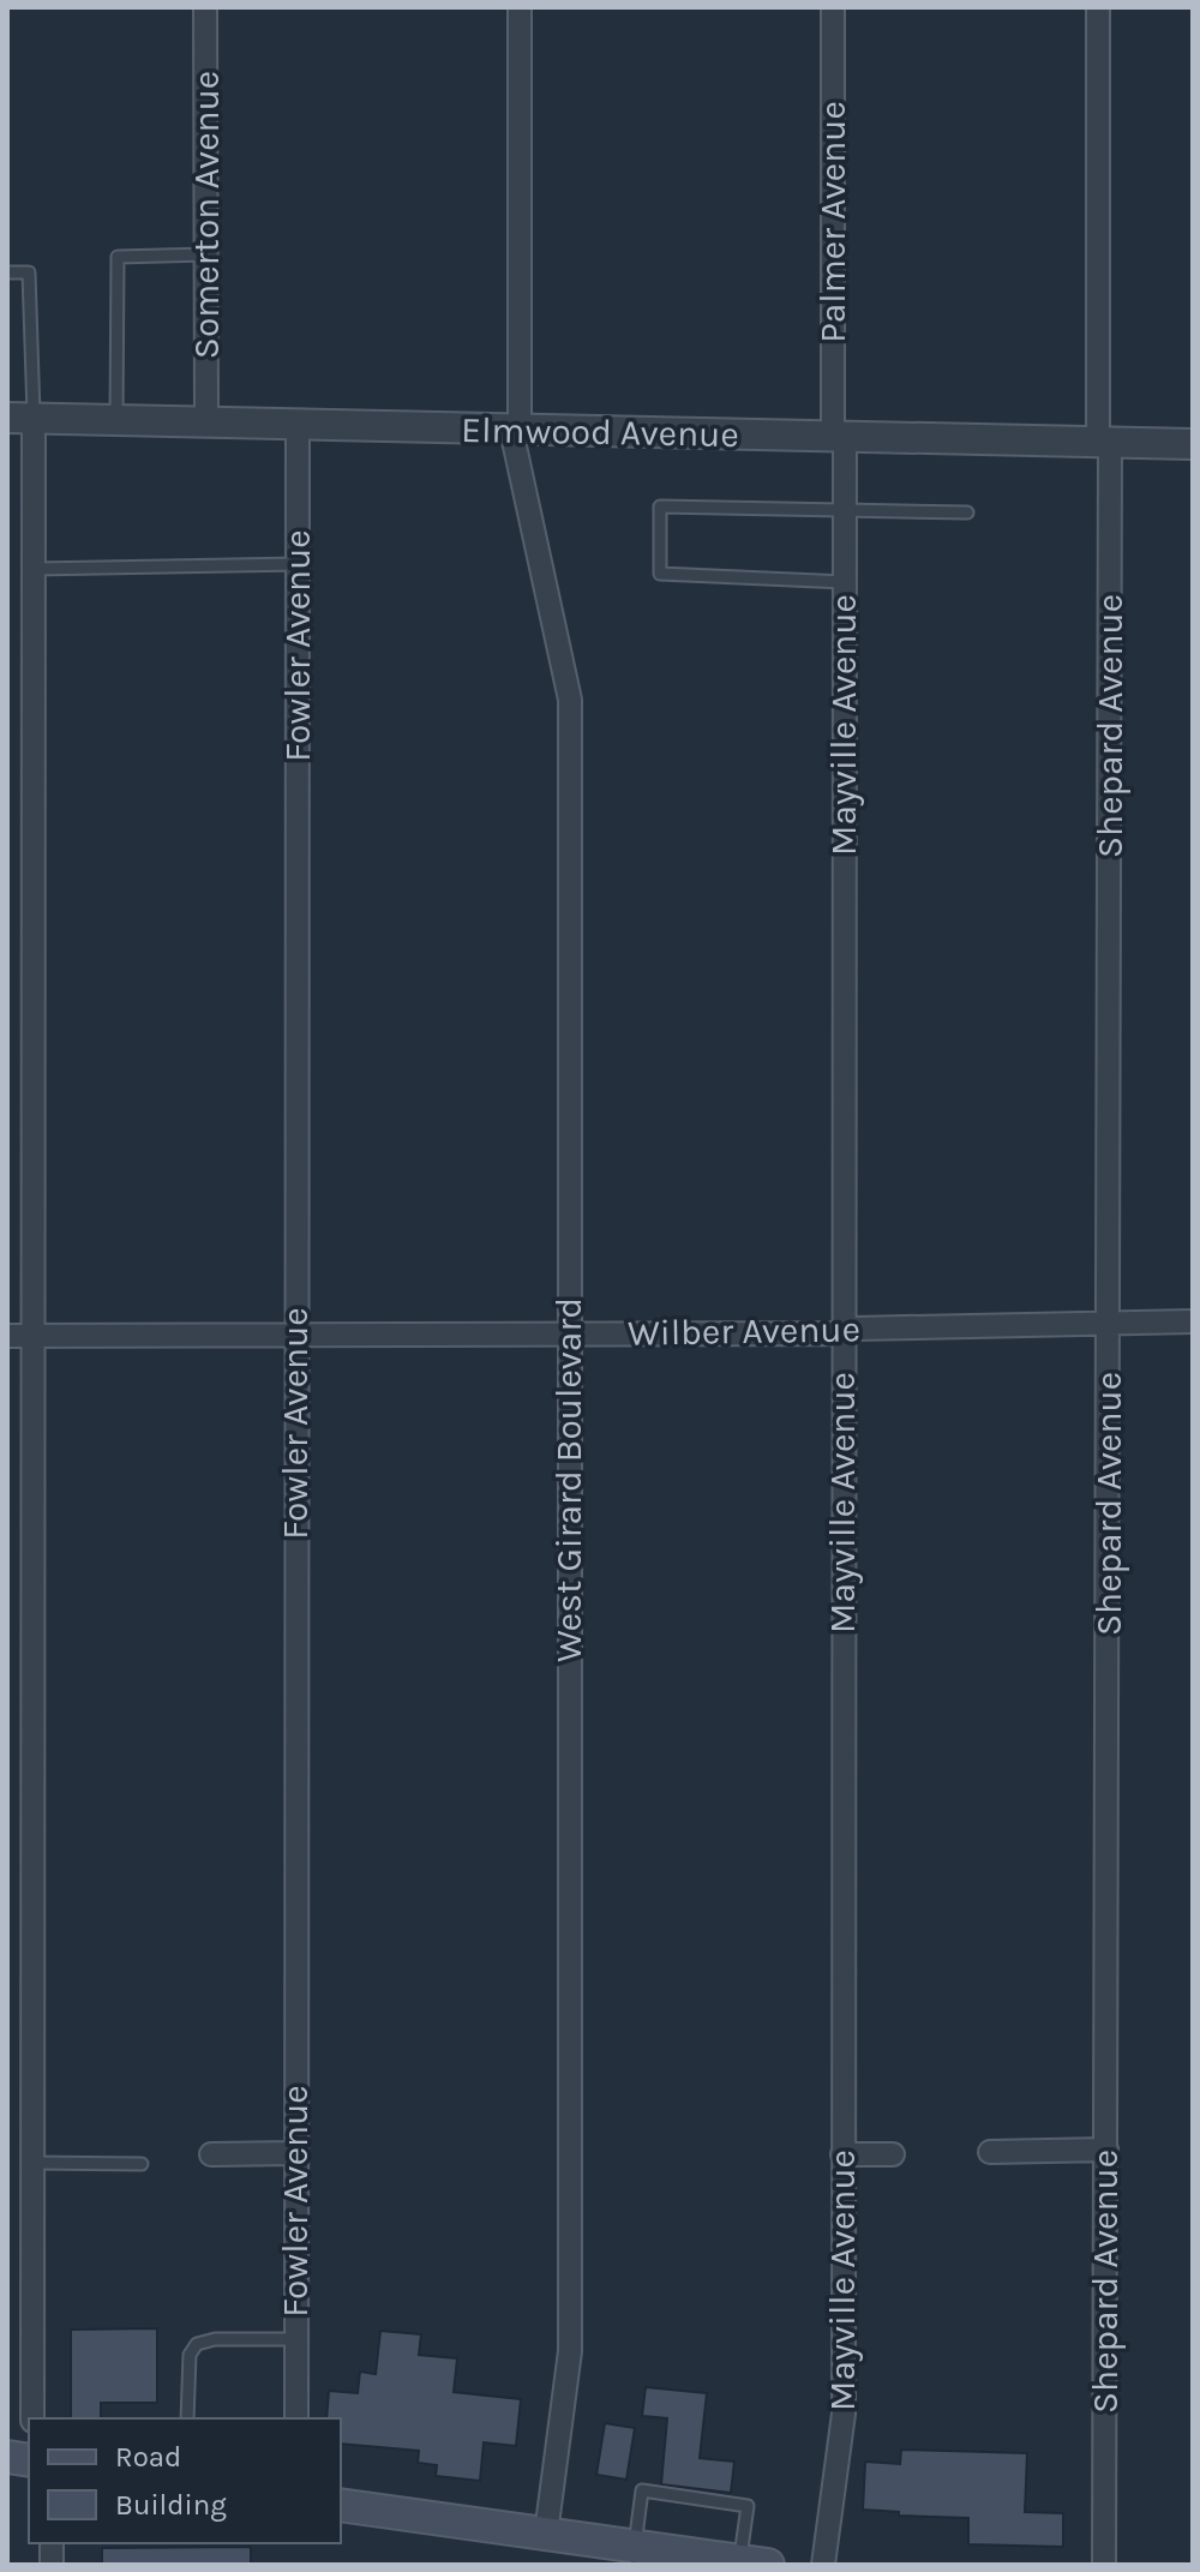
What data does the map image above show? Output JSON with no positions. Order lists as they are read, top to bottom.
{
  "streets": {
    "street": [
      "Somerton Avenue",
      "Palmer Avenue",
      "Elmwood Avenue",
      "Fowler Avenue",
      "Mayville Avenue",
      "Shepard Avenue",
      "Wilber Avenue",
      "West Girard Boulevard"
    ]
  },
  "crossings": [
    ["Somerton Avenue", "Elmwood Avenue"],
    ["Palmer Avenue", "Elmwood Avenue"],
    ["Palmer Avenue", "Mayville Avenue"],
    ["Elmwood Avenue", "Fowler Avenue"],
    ["Elmwood Avenue", "Mayville Avenue"],
    ["Elmwood Avenue", "Shepard Avenue"],
    ["Elmwood Avenue", "West Girard Boulevard"],
    ["Fowler Avenue", "Wilber Avenue"],
    ["Mayville Avenue", "Wilber Avenue"],
    ["Shepard Avenue", "Wilber Avenue"],
    ["Wilber Avenue", "West Girard Boulevard"]
  ],
  "legend": ["Road", "Building"]
}
